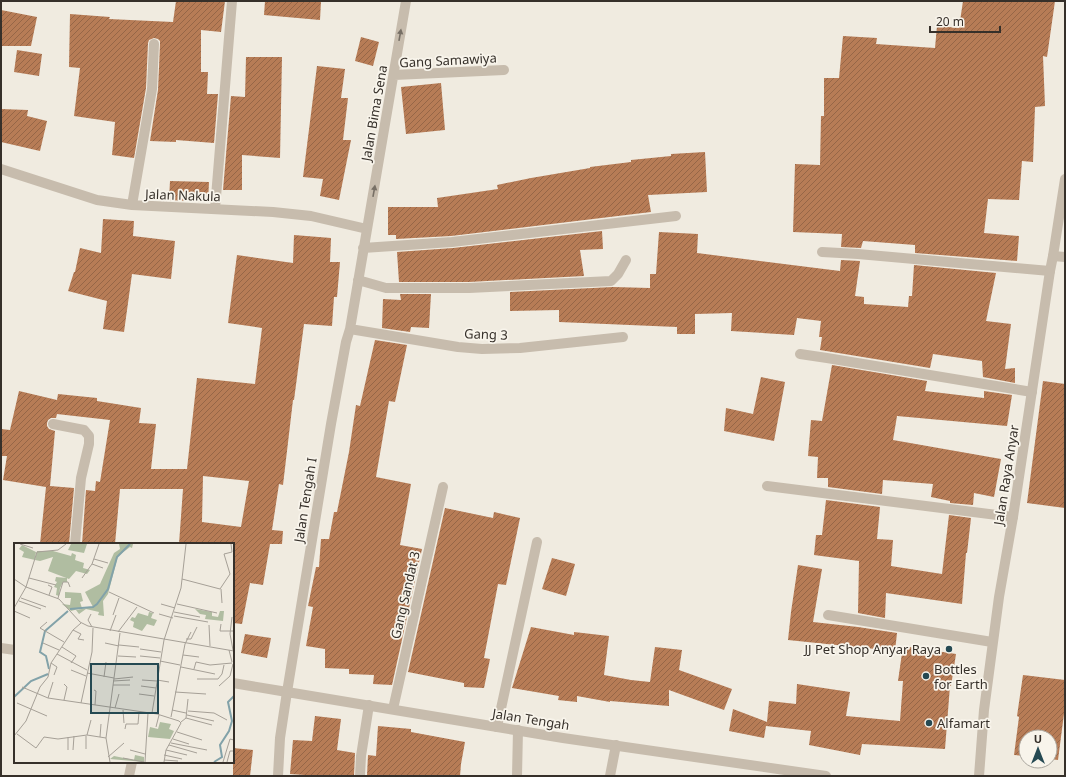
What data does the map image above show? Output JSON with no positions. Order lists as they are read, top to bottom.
{
  "streets": {
    "street": [
      "Gang Samawiya",
      "Jalan Bima Sena",
      "Jalan Nakula",
      "Gang 3",
      "Jalan Raya Anyar",
      "Jalan Tengah I",
      "Gang Sandat 3",
      "Jalan Tengah"
    ]
  },
  "crossings": [
    ["Gang Samawiya", "Jalan Bima Sena"],
    ["Jalan Bima Sena", "Jalan Nakula"],
    ["Jalan Bima Sena", "Jalan Tengah I"],
    ["Jalan Nakula", "Jalan Tengah I"],
    ["Gang 3", "Jalan Tengah I"],
    ["Jalan Tengah I", "Jalan Tengah"],
    ["Gang Sandat 3", "Jalan Tengah"]
  ],
  "one_way": ["Jalan Bima Sena"],
  "places": ["JJ Pet Shop Anyar Raya", "Bottles for Earth", "Alfamart"],
  "scale_bar": "20 m",
  "north": "top"
}
